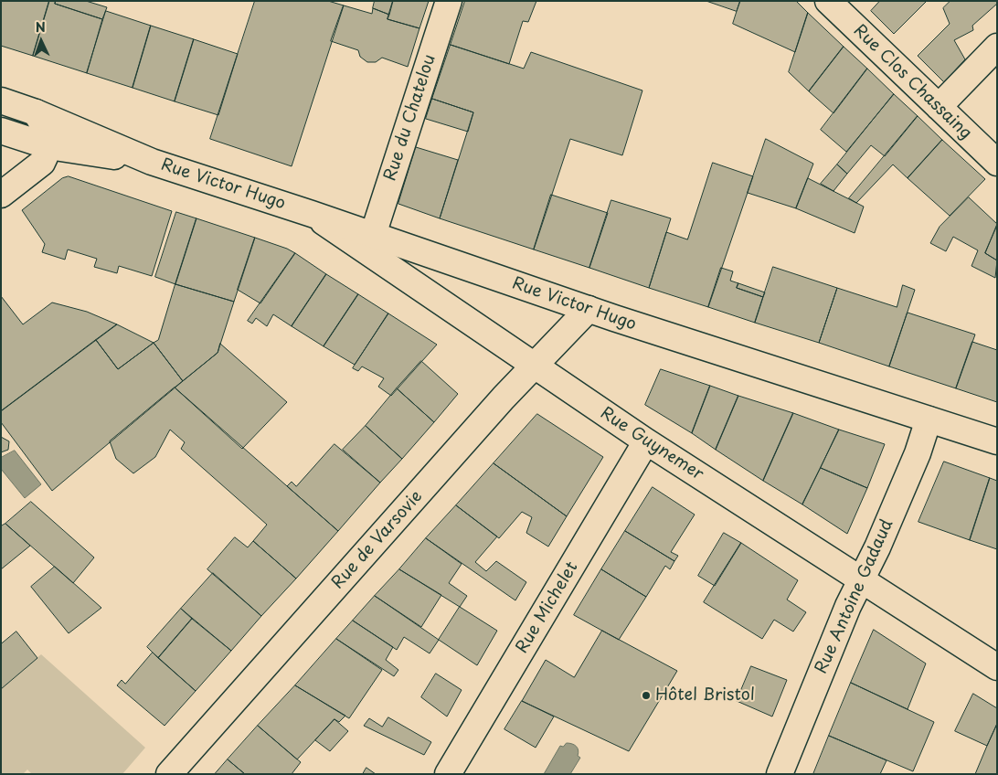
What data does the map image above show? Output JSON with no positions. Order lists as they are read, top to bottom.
{
  "streets": {
    "street": [
      "Rue Clos Chassaing",
      "Rue du Chatelou",
      "Rue Victor Hugo",
      "Rue Guynemer",
      "Rue de Varsovie",
      "Rue Antoine Gadaud",
      "Rue Michelet"
    ]
  },
  "crossings": [
    ["Rue du Chatelou", "Rue Victor Hugo"],
    ["Rue Victor Hugo", "Rue Guynemer"],
    ["Rue Victor Hugo", "Rue de Varsovie"],
    ["Rue Victor Hugo", "Rue Antoine Gadaud"],
    ["Rue Guynemer", "Rue de Varsovie"],
    ["Rue Guynemer", "Rue Antoine Gadaud"],
    ["Rue Guynemer", "Rue Michelet"]
  ],
  "places": ["Hôtel Bristol"],
  "north": "top"
}
